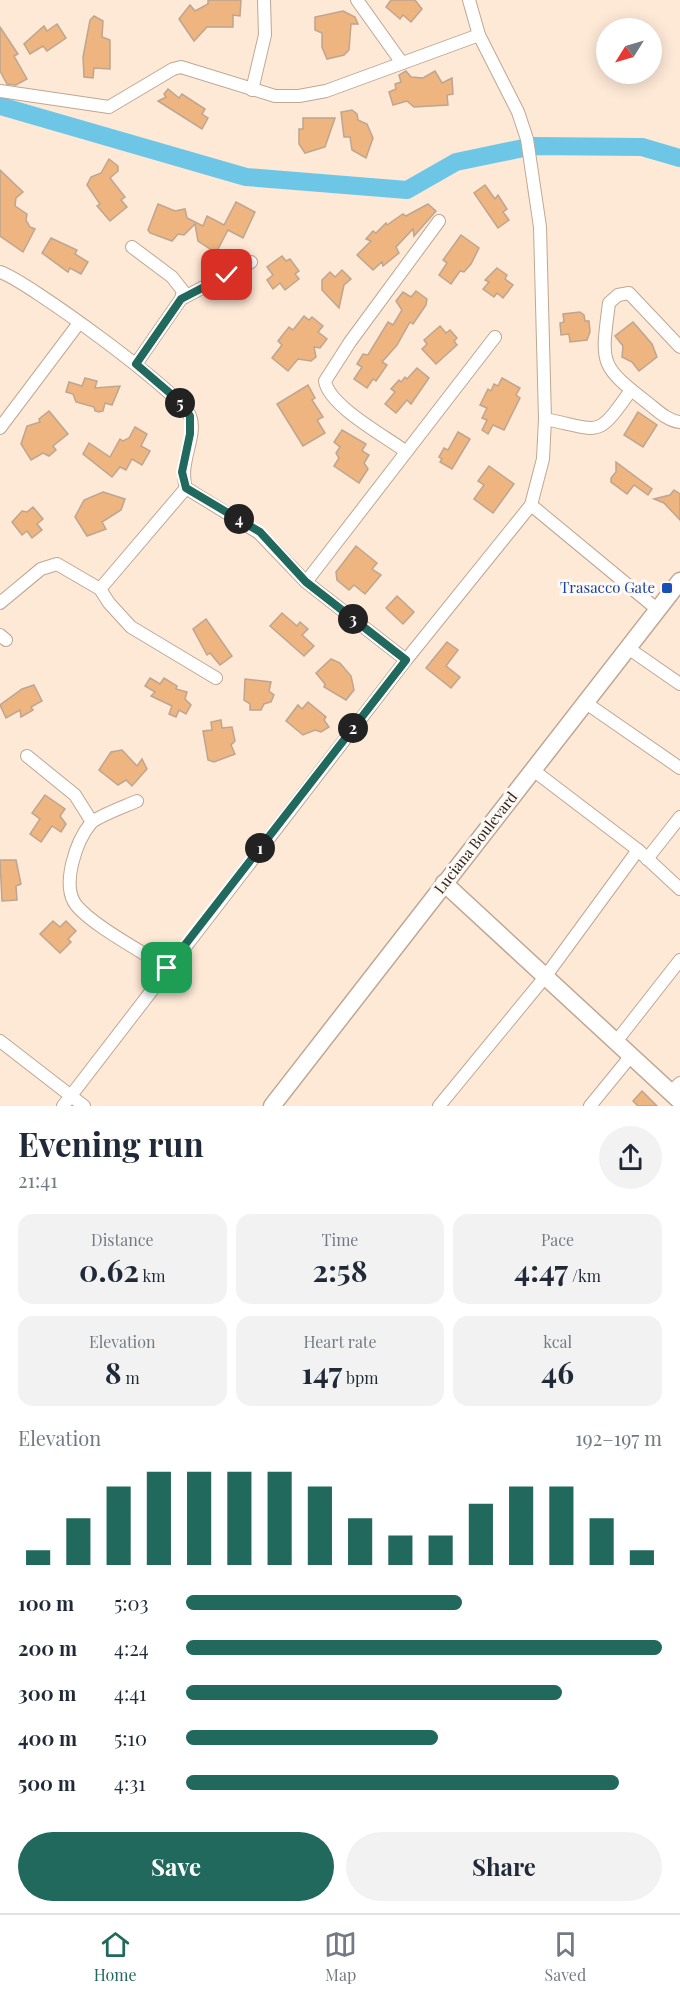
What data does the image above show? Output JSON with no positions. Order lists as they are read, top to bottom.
{
  "streets": {
    "street": ["Luciana Boulevard"]
  },
  "places": {
    "transit": ["Trasacco Gate"]
  },
  "north": "bottom left",
  "page": {
    "pins": [
      "5",
      "4",
      "3",
      "2",
      "1"
    ],
    "heading": ["Evening run", "21:41"],
    "stats": [
      ["Distance", "0.62 km"],
      ["Time", "2:58"],
      ["Pace", "4:47 /km"],
      ["Elevation", "8 m"],
      ["Heart rate", "147 bpm"],
      ["kcal", "46"]
    ],
    "chart": ["Elevation", "192–197 m"],
    "list": [
      {
        "name": "100 m",
        "note": "5:03"
      },
      {
        "name": "200 m",
        "note": "4:24"
      },
      {
        "name": "300 m",
        "note": "4:41"
      },
      {
        "name": "400 m",
        "note": "5:10"
      },
      {
        "name": "500 m",
        "note": "4:31"
      }
    ],
    "buttons": ["Save", "Share"],
    "tabs": ["Home", "Map", "Saved"]
  }
}
